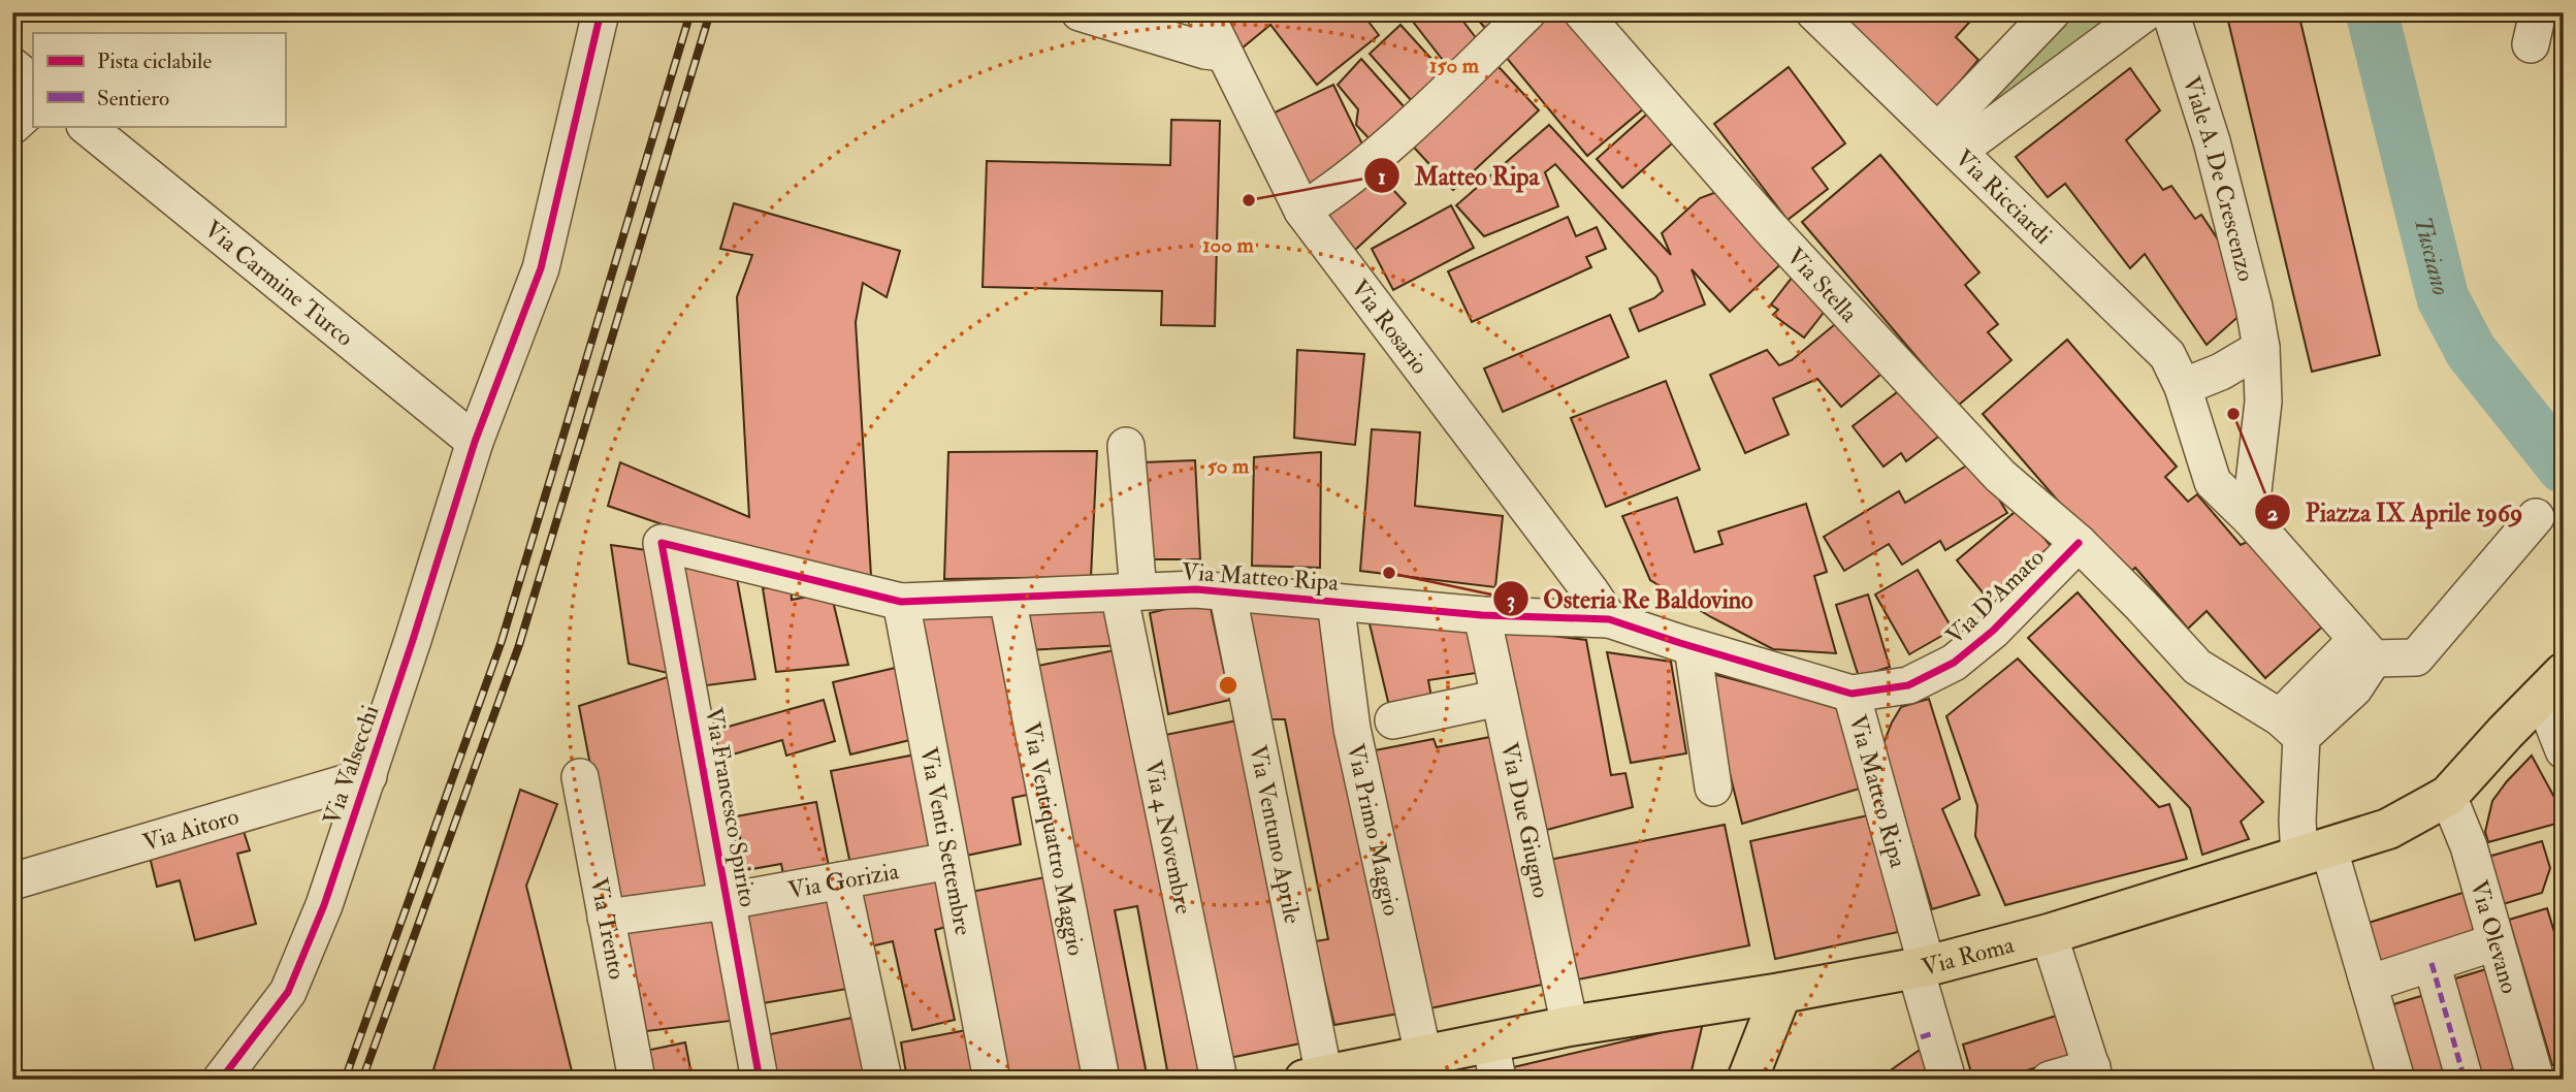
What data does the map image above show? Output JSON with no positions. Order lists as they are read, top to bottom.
{
  "streets": {
    "main road": ["Via Roma"],
    "street": [
      "Viale A. De Crescenzo",
      "Via Ricciardi",
      "Via Carmine Turco",
      "Via Stella",
      "Via Rosario",
      "Via Matteo Ripa",
      "Via D'Amato",
      "Via Valsecchi",
      "Via Francesco Spirito",
      "Via Due Giugno",
      "Via Aitoro",
      "Via Primo Maggio",
      "Via Ventuno Aprile",
      "Via 4 Novembre",
      "Via Ventiquattro Maggio",
      "Via Venti Settembre",
      "Via Gorizia",
      "Via Trento",
      "Via Olevano"
    ]
  },
  "crossings": [
    ["Viale A. De Crescenzo", "Via Ricciardi"],
    ["Via Carmine Turco", "Via Valsecchi"],
    ["Via Stella", "Via D'Amato"],
    ["Via Rosario", "Via Matteo Ripa"],
    ["Via Matteo Ripa", "Via D'Amato"],
    ["Via Matteo Ripa", "Via Francesco Spirito"],
    ["Via Matteo Ripa", "Via Due Giugno"],
    ["Via Matteo Ripa", "Via Primo Maggio"],
    ["Via Matteo Ripa", "Via Ventuno Aprile"],
    ["Via Matteo Ripa", "Via 4 Novembre"],
    ["Via Matteo Ripa", "Via Ventiquattro Maggio"],
    ["Via Matteo Ripa", "Via Venti Settembre"],
    ["Via Matteo Ripa", "Via Roma"],
    ["Via Valsecchi", "Via Aitoro"],
    ["Via Francesco Spirito", "Via Gorizia"],
    ["Via Due Giugno", "Via Roma"],
    ["Via Primo Maggio", "Via Roma"],
    ["Via Ventuno Aprile", "Via Roma"],
    ["Via Venti Settembre", "Via Gorizia"],
    ["Via Gorizia", "Via Trento"],
    ["Via Olevano", "Via Roma"]
  ],
  "water": ["Tusciano"],
  "places": ["Matteo Ripa", "Piazza IX Aprile 1969", "Osteria Re Baldovino"],
  "legend": ["Pista ciclabile", "Sentiero"],
  "rings": ["150 m", "100 m", "50 m"]
}
